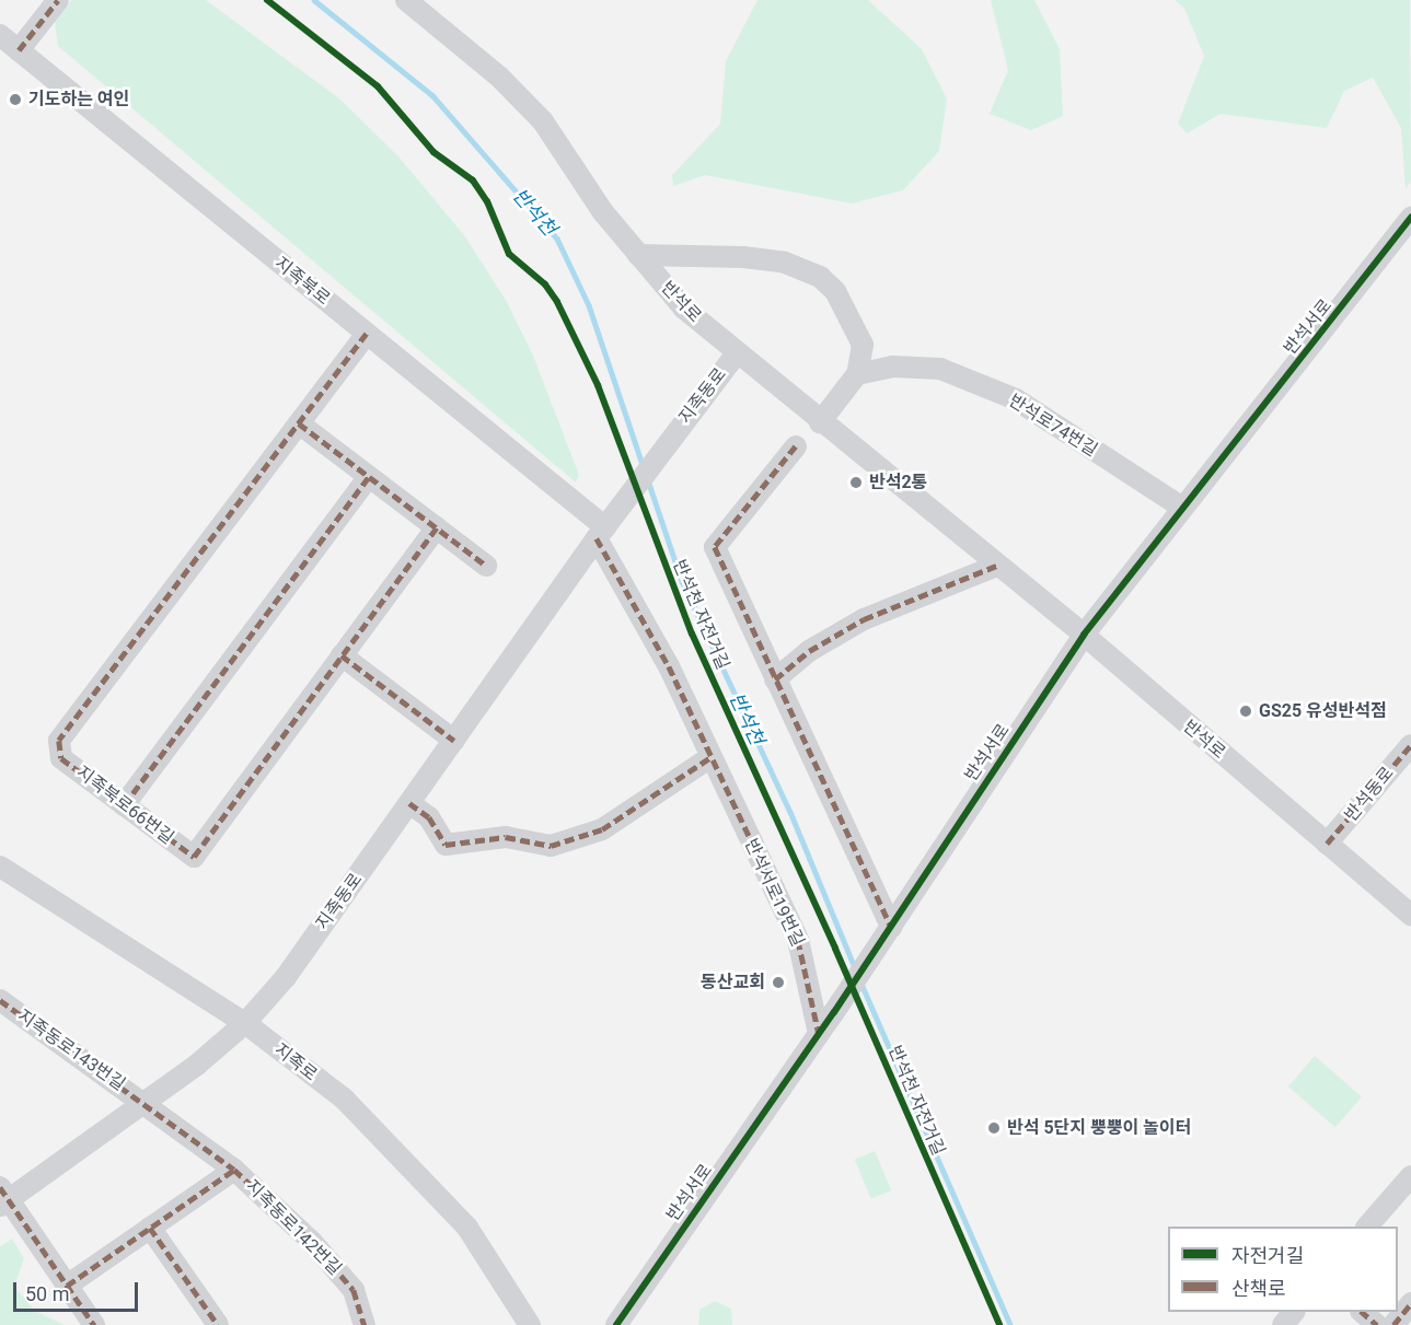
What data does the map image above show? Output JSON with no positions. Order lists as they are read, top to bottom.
{
  "streets": {
    "street": [
      "지족북로",
      "반석로",
      "반석서로",
      "지족동로",
      "반석로74번길",
      "반석동로",
      "지족북로66번길",
      "반석서로19번길",
      "지족동로143번길",
      "지족로",
      "지족동로142번길"
    ],
    "cycle path": ["반석천 자전거길"]
  },
  "crossings": [
    ["지족북로", "지족동로"],
    ["지족북로", "지족북로66번길"],
    ["지족북로", "반석서로19번길"],
    ["반석로", "반석서로"],
    ["반석로", "지족동로"],
    ["반석로", "반석동로"],
    ["반석서로", "반석로74번길"],
    ["반석서로", "반석서로19번길"],
    ["지족동로", "반석서로19번길"],
    ["지족동로", "지족동로143번길"],
    ["지족동로", "지족로"],
    ["지족동로", "지족동로142번길"],
    ["지족동로143번길", "지족동로142번길"]
  ],
  "water": ["반석천"],
  "places": [
    "기도하는 여인",
    "반석2통",
    "GS25 유성반석점",
    "동산교회",
    "반석 5단지 뿡뿡이 놀이터"
  ],
  "legend": ["자전거길", "산책로"],
  "scale_bar": "50 m"
}
